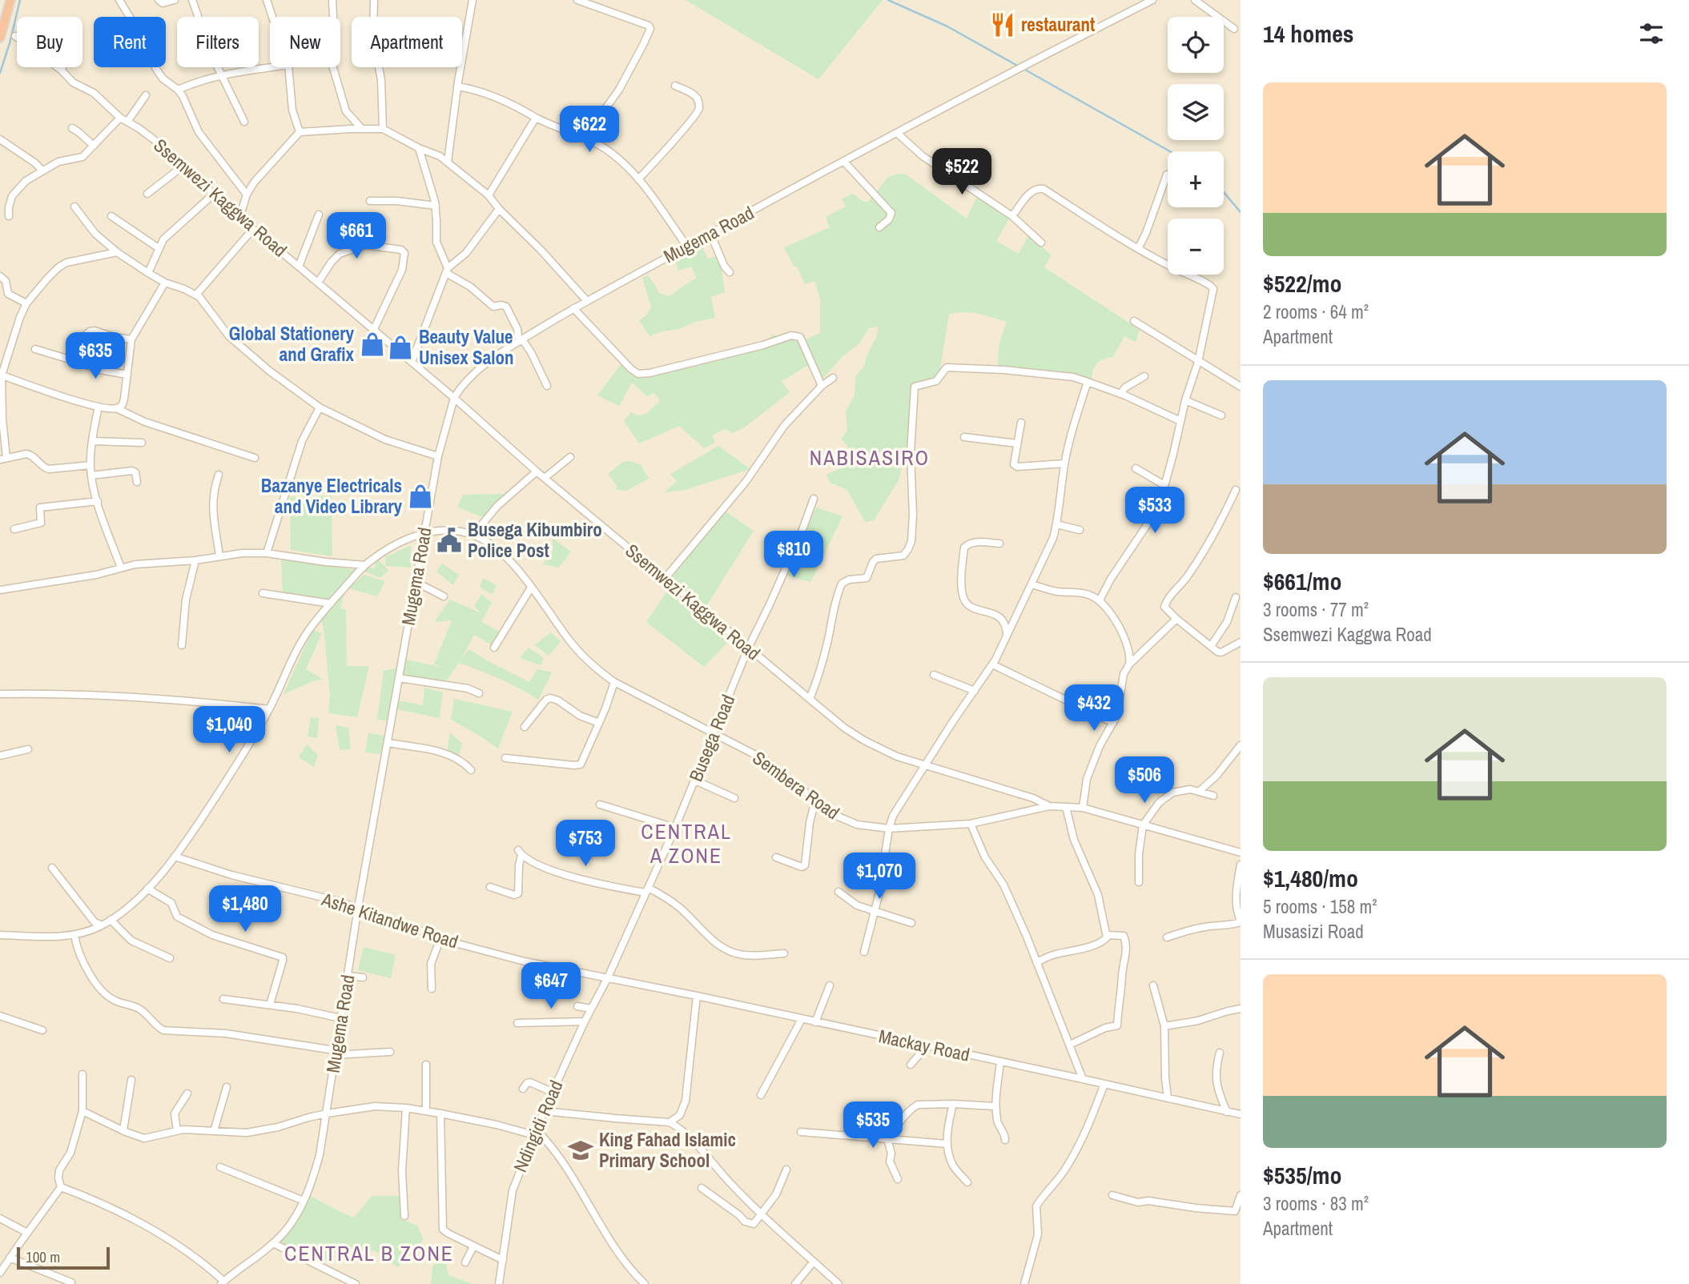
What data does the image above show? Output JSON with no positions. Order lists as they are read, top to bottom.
{
  "streets": {
    "street": [
      "Ssemwezi Kaggwa Road",
      "Mugema Road",
      "Busega Road",
      "Sembera Road",
      "Ashe Kitandwe Road",
      "Mackay Road",
      "Ndingidi Road"
    ]
  },
  "crossings": [
    ["Ssemwezi Kaggwa Road", "Mugema Road"],
    ["Ssemwezi Kaggwa Road", "Busega Road"],
    ["Ssemwezi Kaggwa Road", "Sembera Road"],
    ["Mugema Road", "Sembera Road"],
    ["Mugema Road", "Ashe Kitandwe Road"],
    ["Busega Road", "Sembera Road"],
    ["Busega Road", "Ashe Kitandwe Road"],
    ["Busega Road", "Mackay Road"],
    ["Busega Road", "Ndingidi Road"],
    ["Sembera Road", "Ashe Kitandwe Road"],
    ["Ashe Kitandwe Road", "Mackay Road"],
    ["Ashe Kitandwe Road", "Ndingidi Road"],
    ["Mackay Road", "Ndingidi Road"]
  ],
  "districts": ["NABISASIRO", "CENTRAL A ZONE", "CENTRAL B ZONE"],
  "places": {
    "restaurant": ["restaurant"],
    "shop": ["Global Stationery and Grafix", "Beauty Value Unisex Salon", "Bazanye Electricals and Video Library"],
    "public building": ["Busega Kibumbiro Police Post"],
    "school or university": ["King Fahad Islamic Primary School"]
  },
  "scale_bar": "100 m",
  "page": {
    "heading": "14 homes",
    "map_buttons": ["+", "−"],
    "chip": [
      "Buy",
      "Rent",
      "Filters",
      "New",
      "Apartment"
    ],
    "list": [
      {
        "name": "$522/mo",
        "note": "2 rooms · 64 m² · Apartment"
      },
      {
        "name": "$661/mo",
        "note": "3 rooms · 77 m² · Ssemwezi Kaggwa Road"
      },
      {
        "name": "$1,480/mo",
        "note": "5 rooms · 158 m² · Musasizi Road"
      },
      {
        "name": "$535/mo",
        "note": "3 rooms · 83 m² · Apartment"
      }
    ],
    "price": [
      "$622",
      "$522",
      "$661",
      "$635",
      "$533",
      "$810",
      "$432",
      "$1,040",
      "$506",
      "$753",
      "$1,070",
      "$1,480",
      "$647",
      "$535"
    ],
    "scale": "100 m"
  }
}
